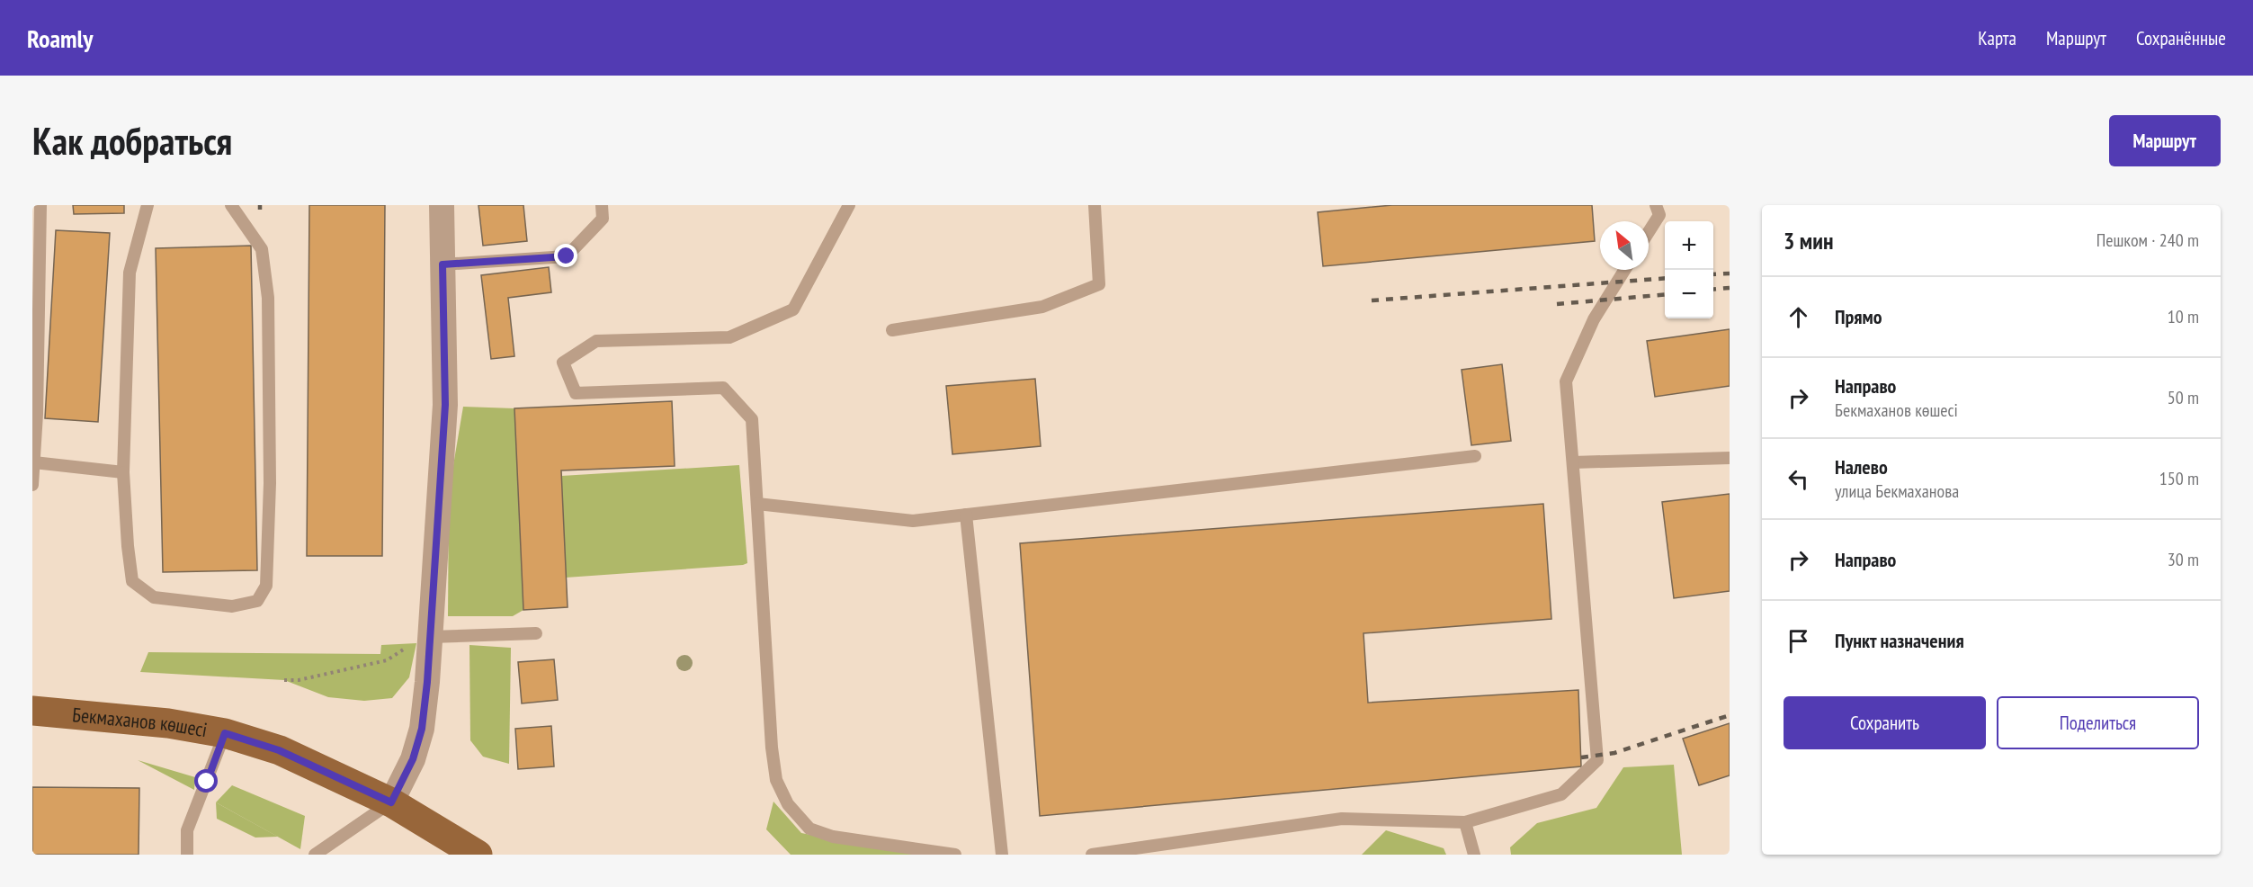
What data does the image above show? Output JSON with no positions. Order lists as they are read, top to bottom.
{
  "streets": {
    "main road": ["Бекмаханов көшесі"]
  },
  "north": "top left",
  "page": {
    "header": "Roamly",
    "nav": ["Карта", "Маршрут", "Сохранённые"],
    "buttons": [
      "Маршрут",
      ["Сохранить", "Поделиться"]
    ],
    "title": "Как добраться",
    "heading": ["3 мин", "Пешком · 240 m"],
    "map_buttons": ["+", "−"],
    "list": [
      ["Прямо", "10 m"],
      ["Направо", "Бекмаханов көшесі", "50 m"],
      ["Налево", "улица Бекмаханова", "150 m"],
      ["Направо", "30 m"],
      "Пункт назначения"
    ]
  }
}
